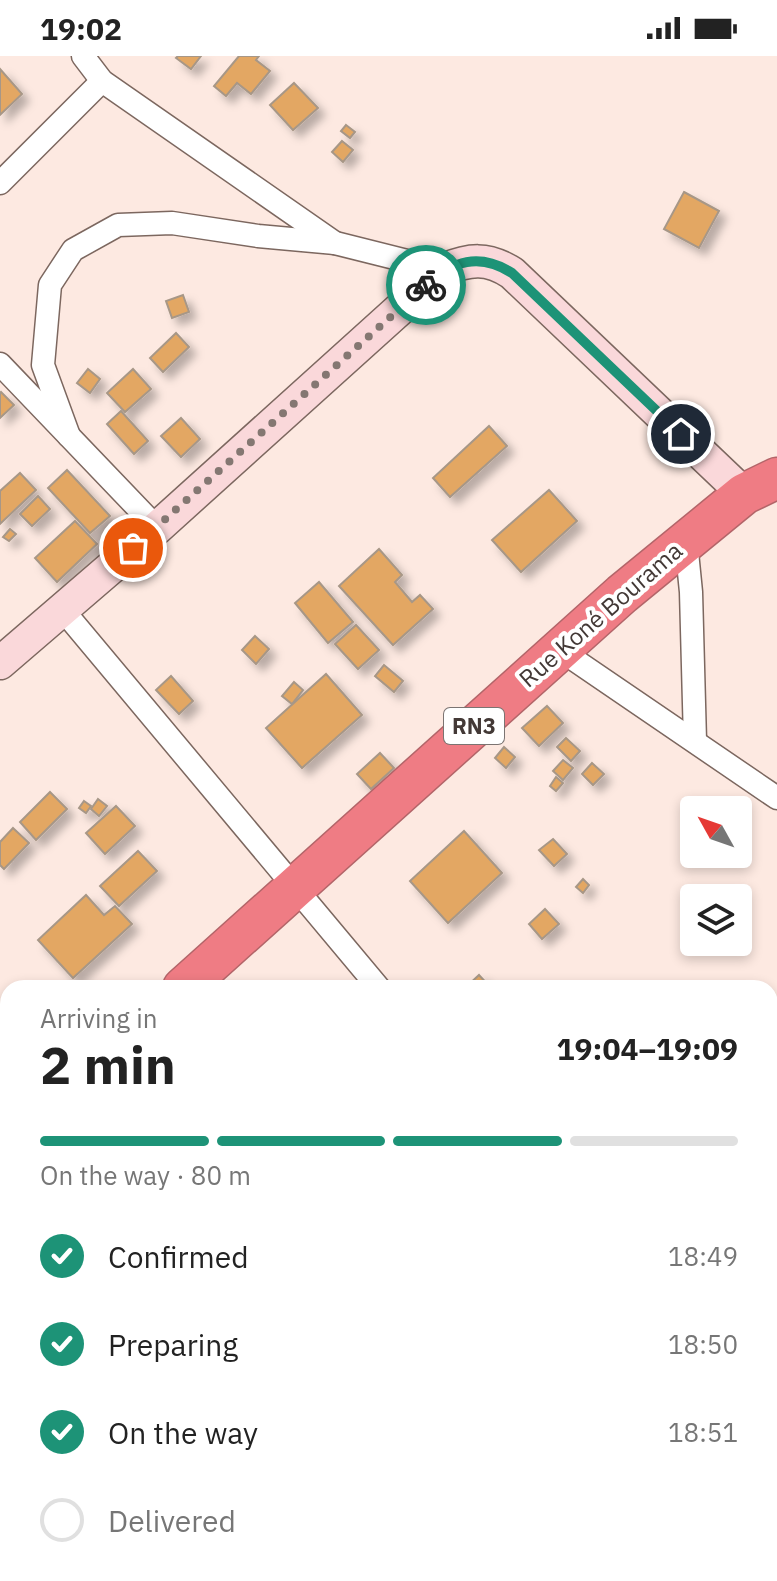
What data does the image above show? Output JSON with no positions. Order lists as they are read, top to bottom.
{
  "streets": {
    "highway": ["Rue Koné Bourama", "RN3"]
  },
  "north": "top left",
  "page": {
    "status": "19:02",
    "heading": ["2 min", "Arriving in", "19:04–19:09"],
    "bar": "On the way · 80 m",
    "list": [
      ["Confirmed", "18:49"],
      ["Preparing", "18:50"],
      ["On the way", "18:51"],
      "Delivered"
    ]
  }
}
